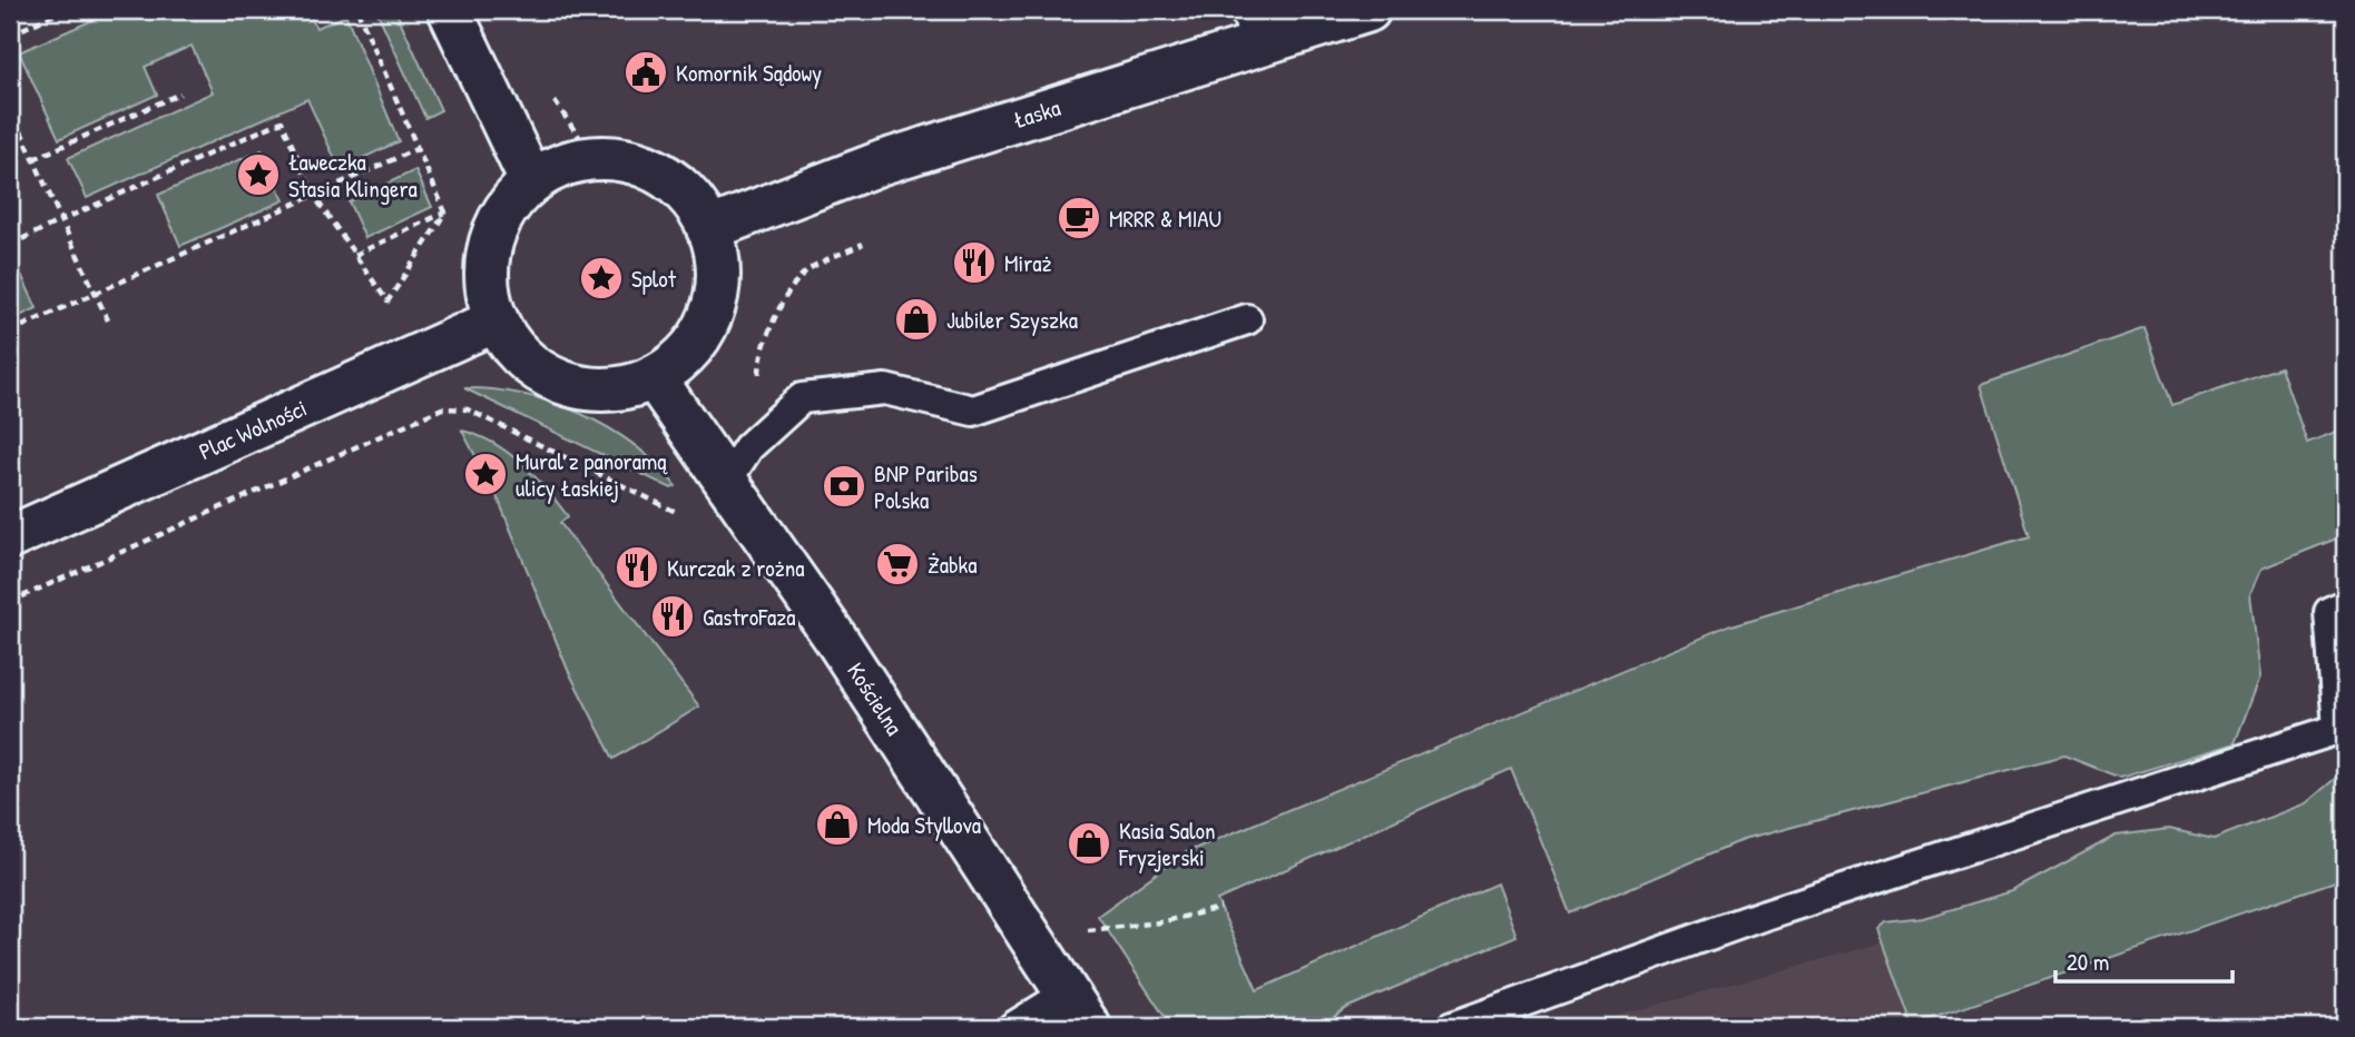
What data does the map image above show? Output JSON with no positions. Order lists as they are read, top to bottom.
{
  "streets": {
    "street": ["Łaska", "Plac Wolności", "Kościelna"]
  },
  "crossings": [
    ["Łaska", "Plac Wolności"],
    ["Łaska", "Kościelna"],
    ["Plac Wolności", "Kościelna"]
  ],
  "places": {
    "public building": ["Komornik Sądowy"],
    "place": ["Ławeczka Stasia Klingera", "Splot", "Mural z panoramą ulicy Łaskiej"],
    "cafe": ["MRRR & MIAU"],
    "restaurant": ["Miraż", "Kurczak z rożna", "GastroFaza"],
    "shop": ["Jubiler Szyszka", "Moda Styllova", "Kasia Salon Fryzjerski"],
    "bank": ["BNP Paribas Polska"],
    "supermarket": ["Żabka"]
  },
  "scale_bar": "20 m"
}
